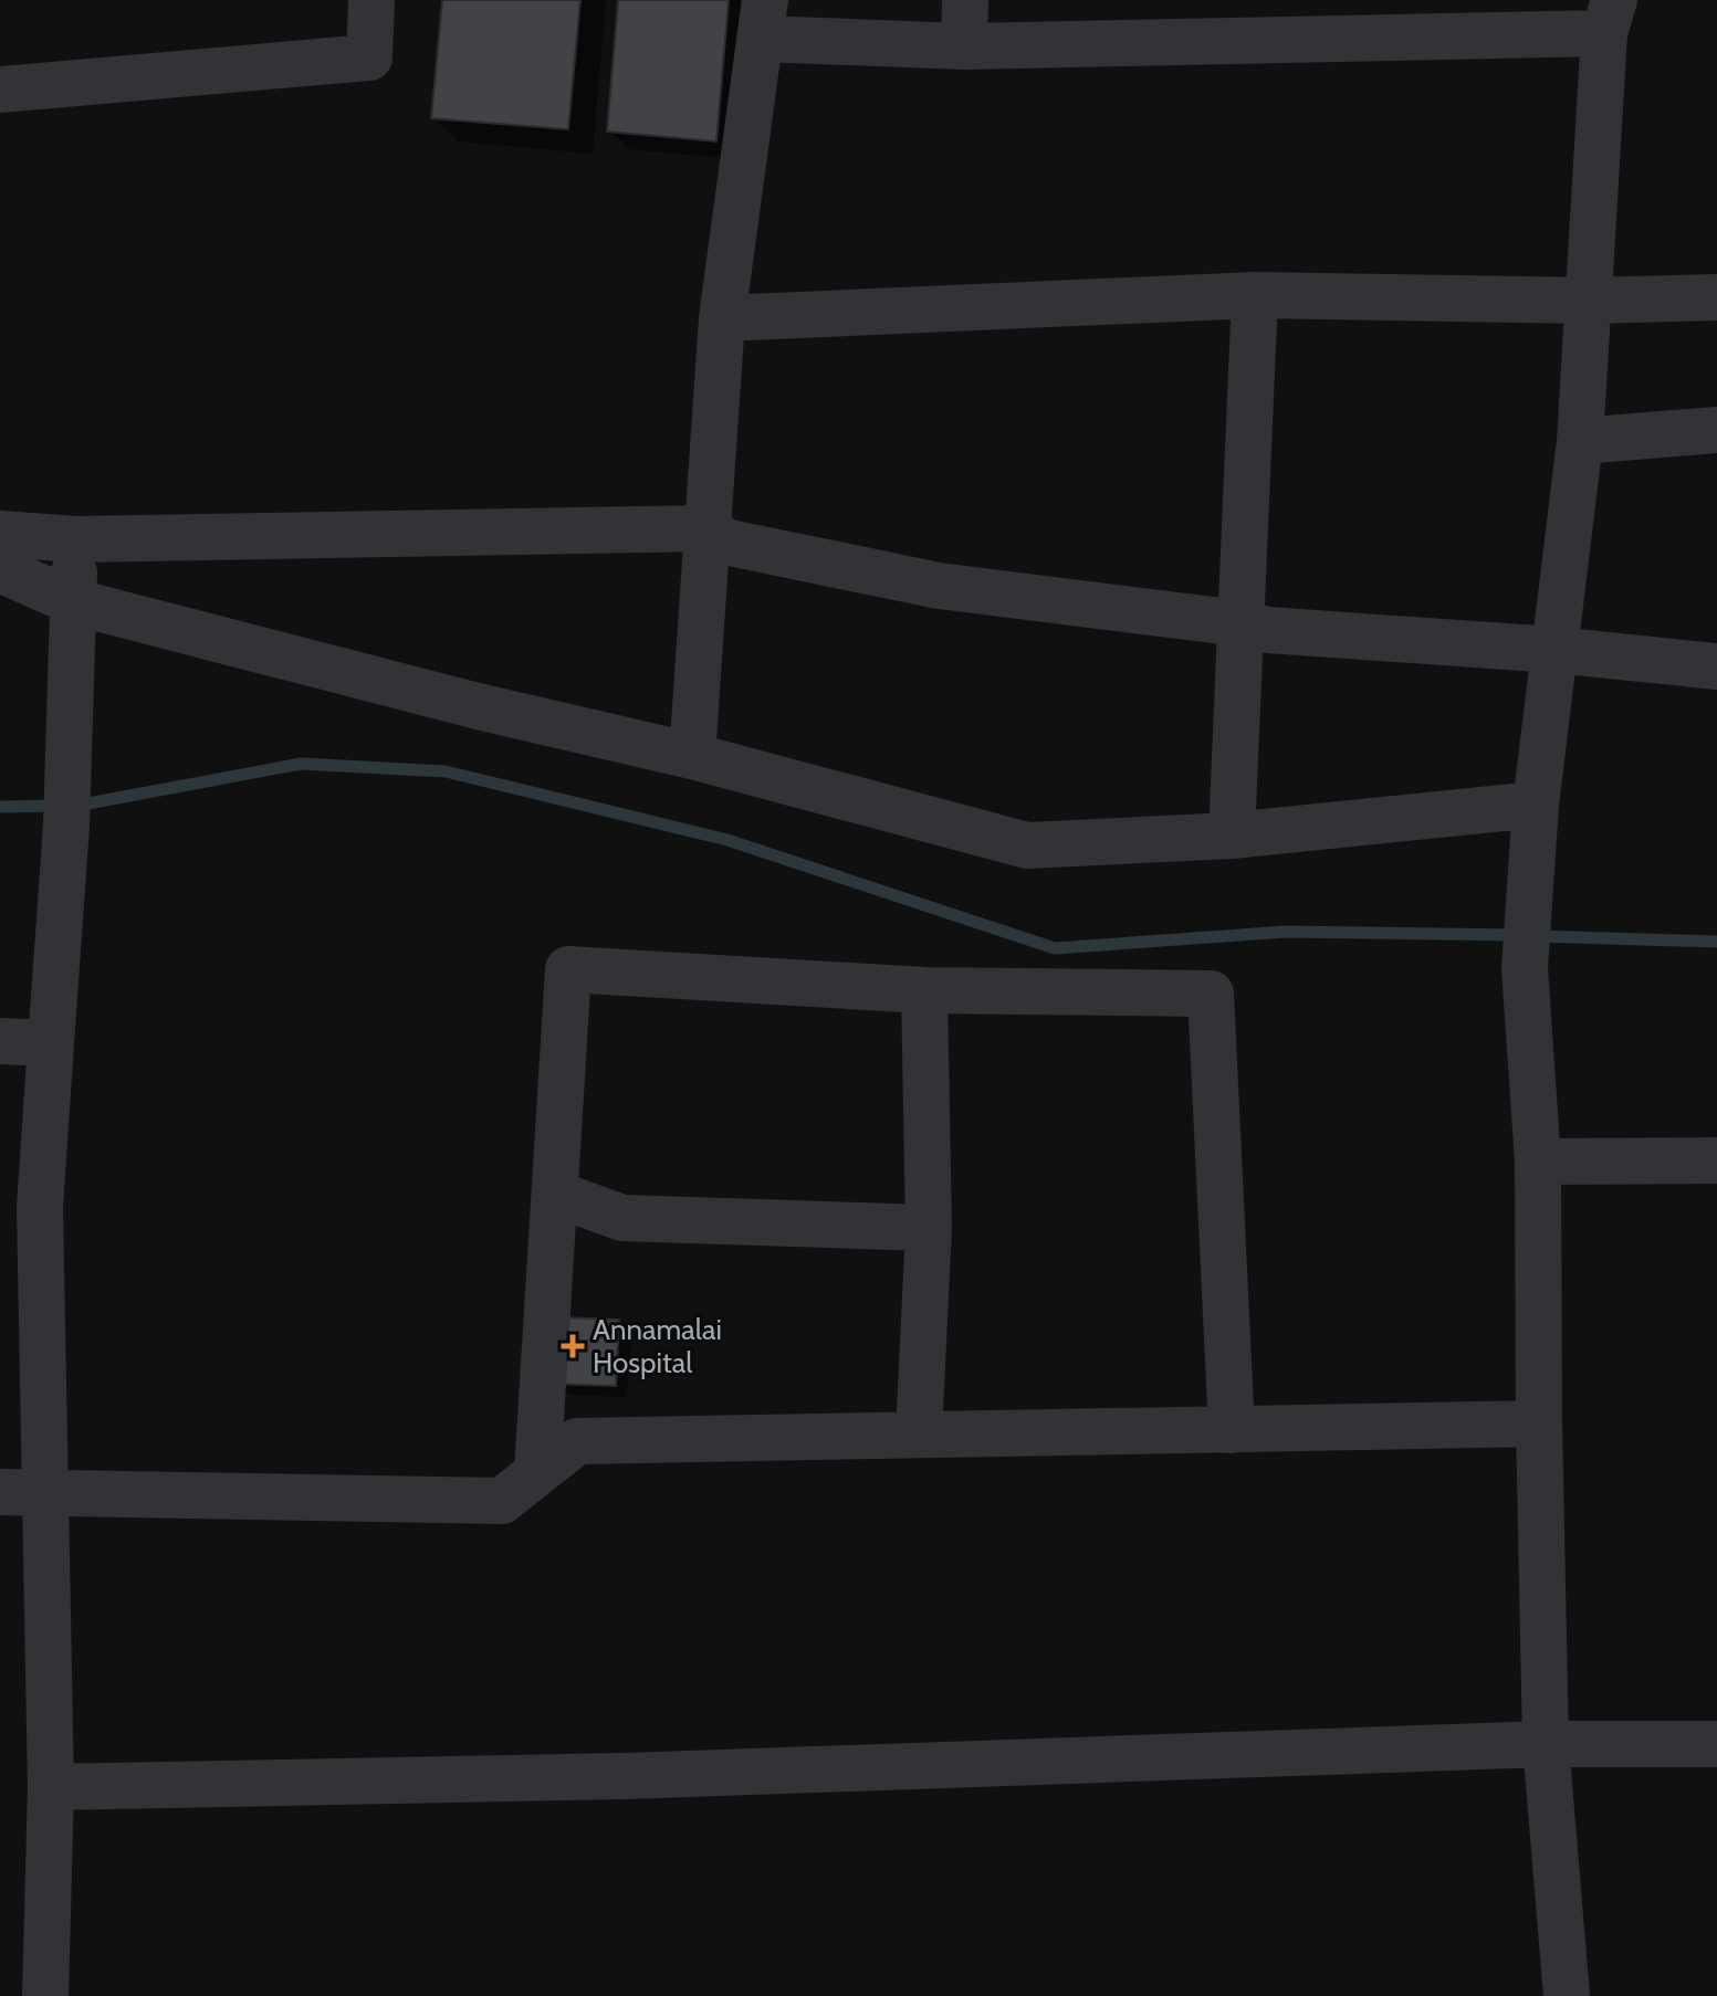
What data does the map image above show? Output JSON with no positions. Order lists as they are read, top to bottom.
{
  "places": {
    "health": ["Annamalai Hospital"]
  }
}
